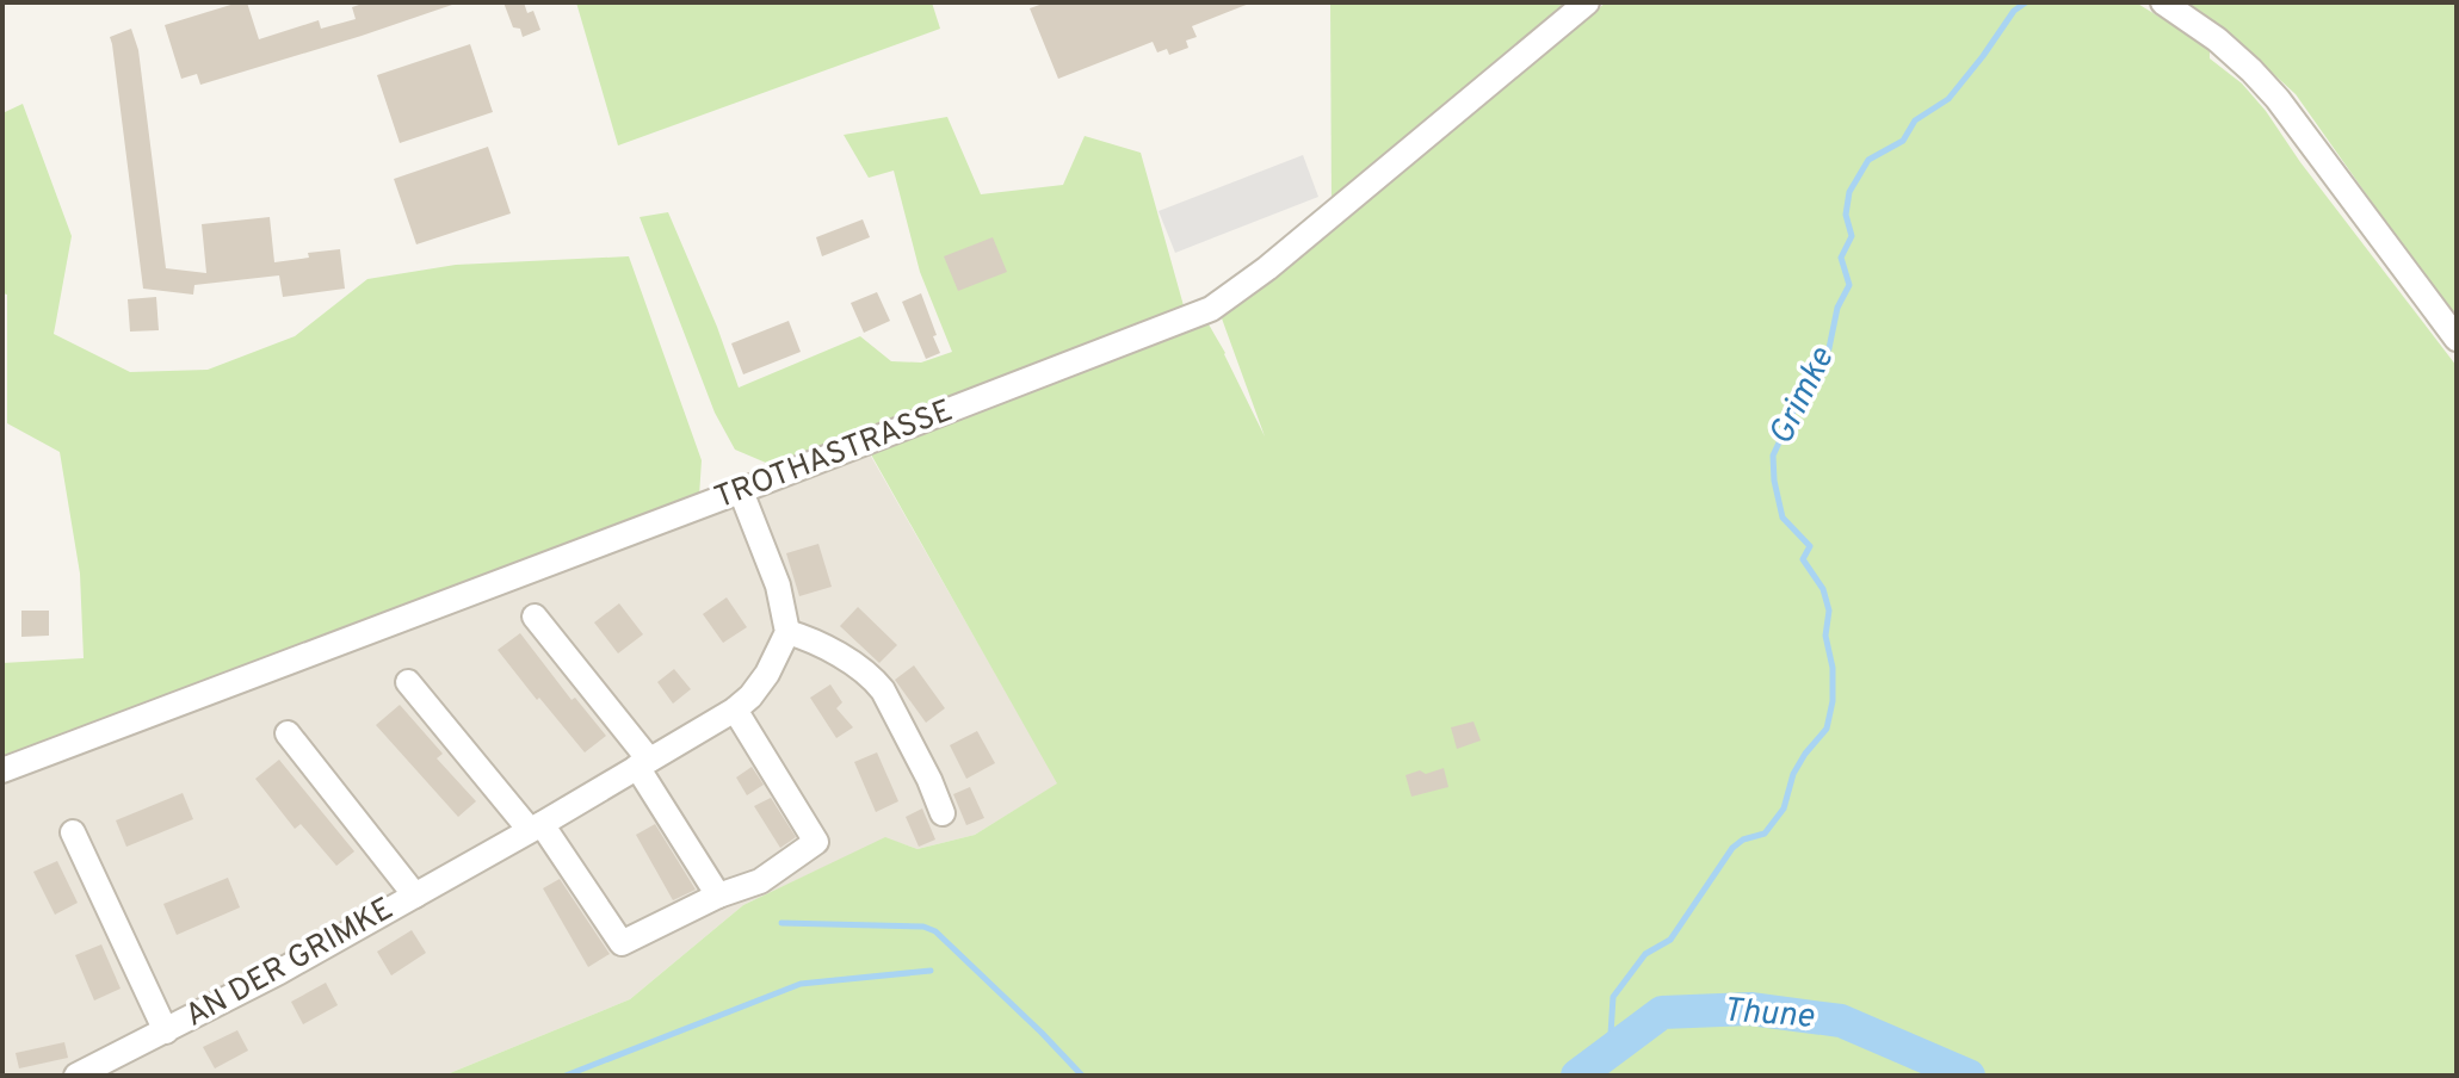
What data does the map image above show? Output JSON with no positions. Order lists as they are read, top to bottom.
{
  "streets": {
    "street": ["TROTHASTRASSE", "AN DER GRIMKE"]
  },
  "water": ["Grimke", "Thune"]
}
